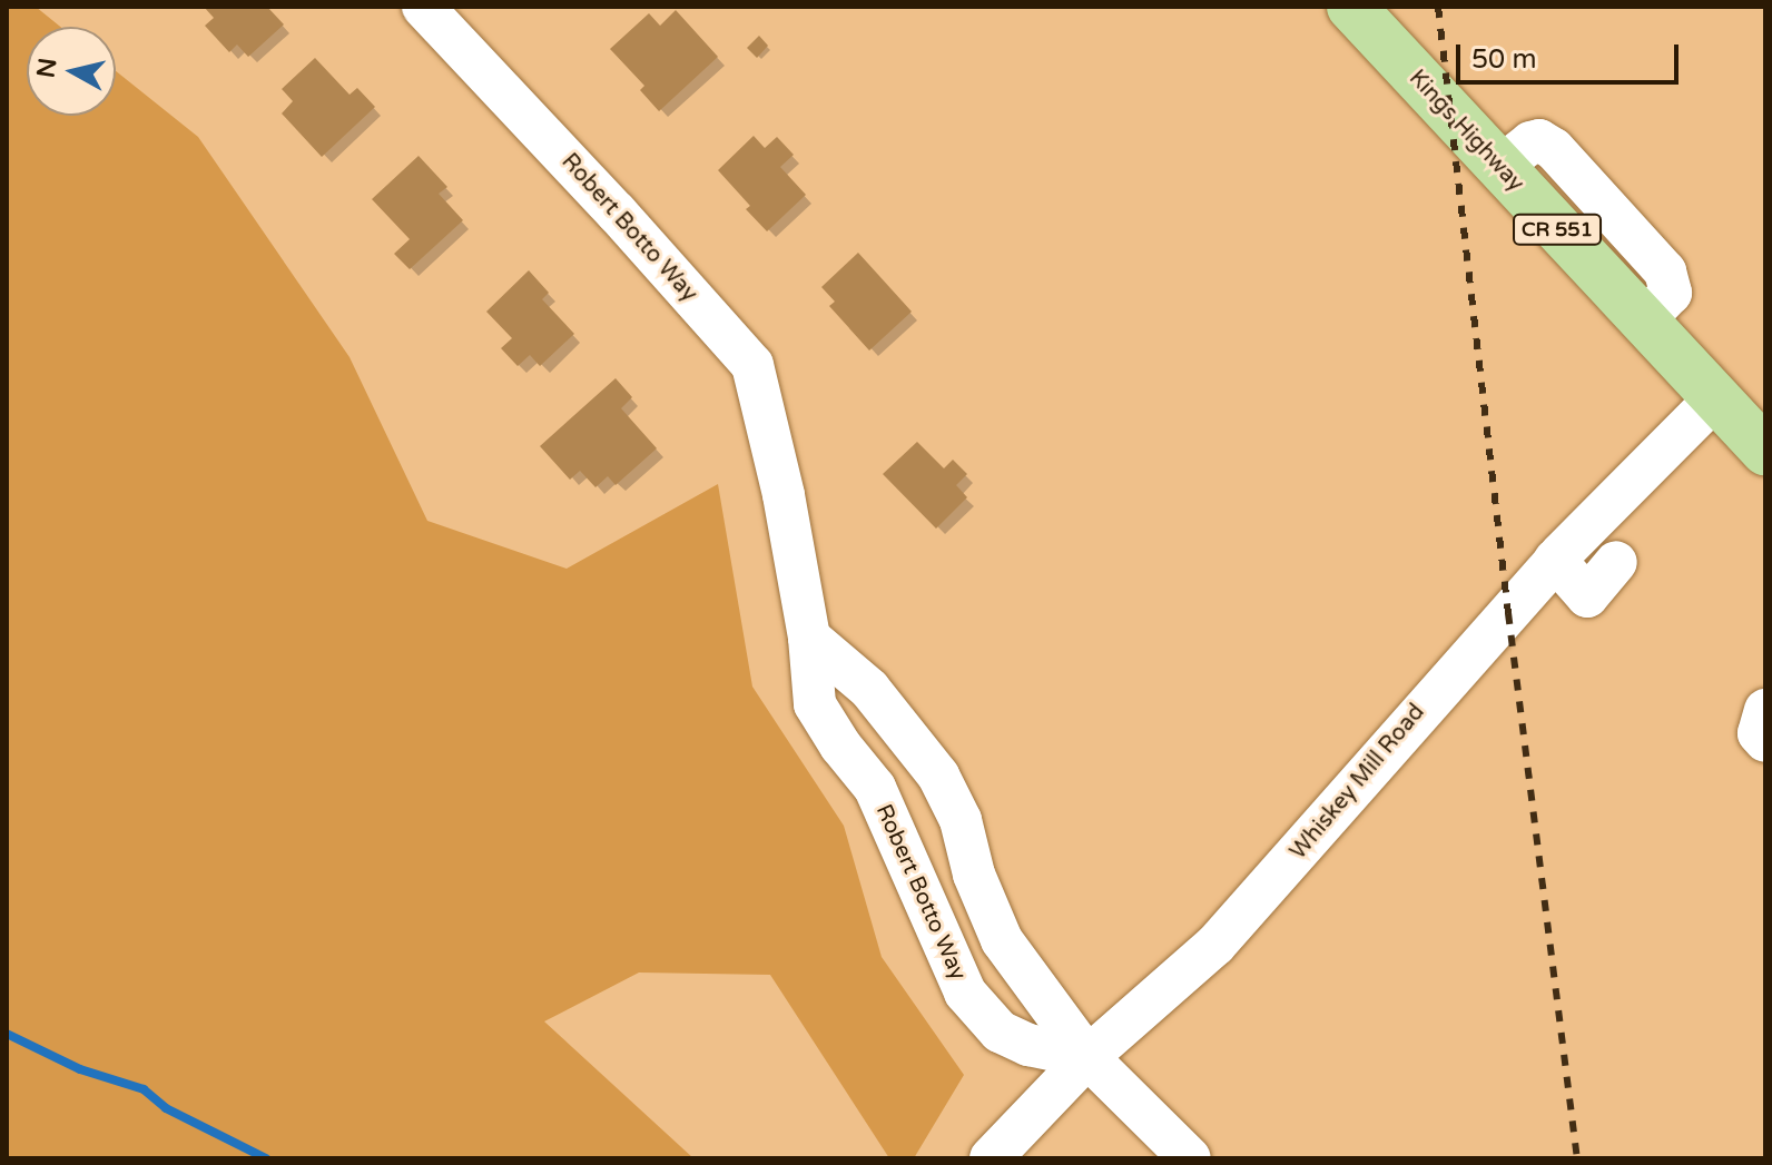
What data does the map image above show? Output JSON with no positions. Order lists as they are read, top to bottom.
{
  "streets": {
    "main road": ["Kings Highway", "CR 551"],
    "street": ["Robert Botto Way", "Whiskey Mill Road"]
  },
  "crossings": [
    ["Kings Highway", "Whiskey Mill Road"],
    ["Robert Botto Way", "Whiskey Mill Road"]
  ],
  "scale_bar": "50 m",
  "north": "left"
}
